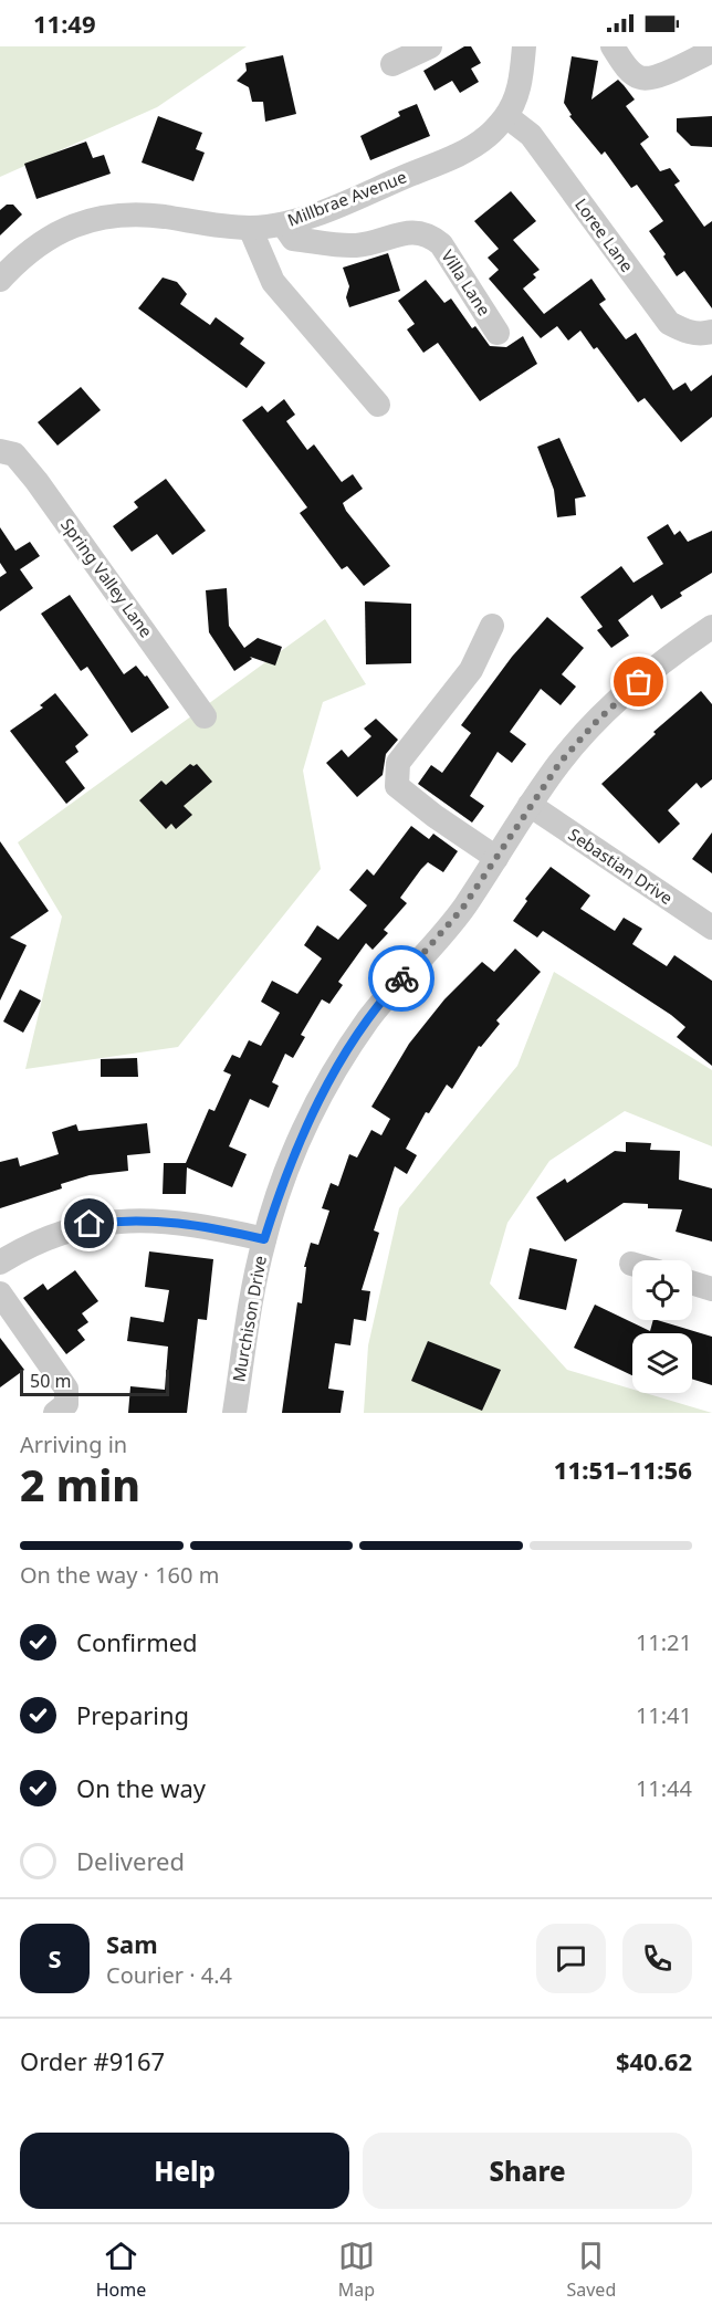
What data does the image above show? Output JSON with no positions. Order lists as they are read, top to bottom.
{
  "streets": {
    "street": [
      "Millbrae Avenue",
      "Loree Lane",
      "Villa Lane",
      "Spring Valley Lane",
      "Sebastian Drive",
      "Murchison Drive"
    ]
  },
  "crossings": [
    ["Millbrae Avenue", "Loree Lane"],
    ["Millbrae Avenue", "Villa Lane"],
    ["Sebastian Drive", "Murchison Drive"]
  ],
  "scale_bar": "50 m",
  "page": {
    "status": "11:49",
    "scale": "50 m",
    "heading": ["2 min", "Arriving in", "11:51–11:56"],
    "panel": [
      "Sam",
      "Courier · 4.4",
      "Order #9167",
      "$40.62"
    ],
    "bar": "On the way · 160 m",
    "list": [
      ["Confirmed", "11:21"],
      ["Preparing", "11:41"],
      ["On the way", "11:44"],
      "Delivered"
    ],
    "round": "S",
    "buttons": ["Help", "Share"],
    "tabs": ["Home", "Map", "Saved"]
  }
}
